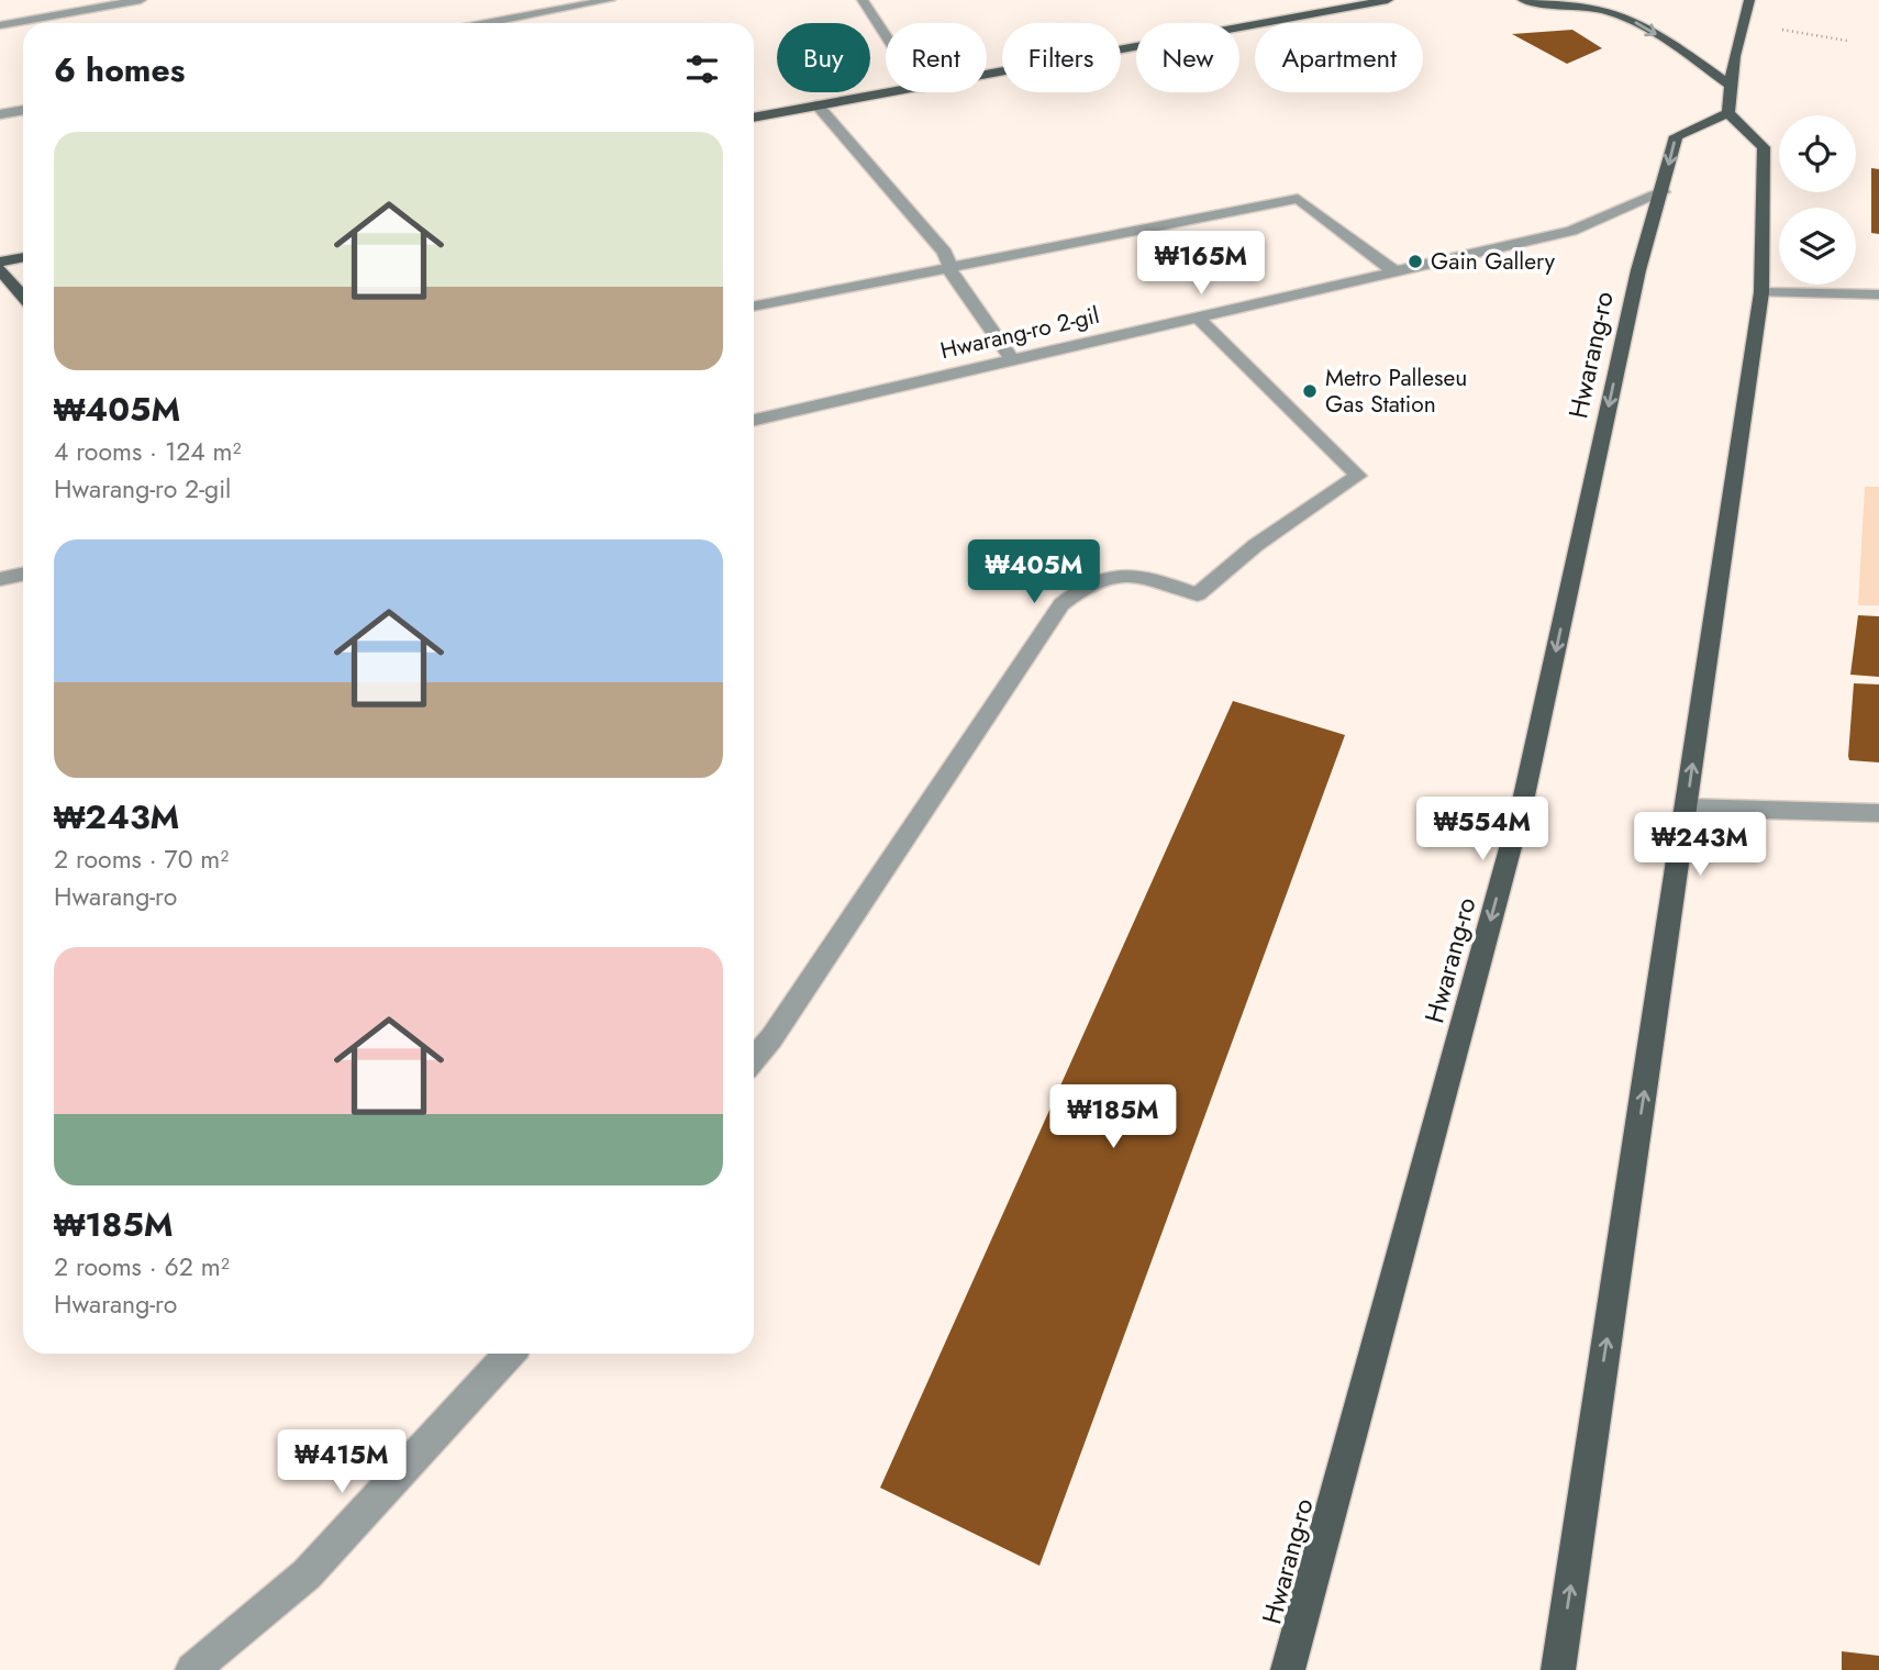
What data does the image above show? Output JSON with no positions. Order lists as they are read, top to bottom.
{
  "streets": {
    "main road": ["Hwarang-ro"],
    "street": ["Hwarang-ro 2-gil"]
  },
  "crossings": [
    ["Hwarang-ro 2-gil", "Hwarang-ro"]
  ],
  "places": ["Gain Gallery", "Metro Palleseu Gas Station"],
  "page": {
    "chip": [
      "Buy",
      "Rent",
      "Filters",
      "New",
      "Apartment"
    ],
    "heading": "6 homes",
    "list": [
      {
        "name": "₩405M",
        "note": "4 rooms · 124 m² · Hwarang-ro 2-gil"
      },
      {
        "name": "₩243M",
        "note": "2 rooms · 70 m² · Hwarang-ro"
      },
      {
        "name": "₩185M",
        "note": "2 rooms · 62 m² · Hwarang-ro"
      }
    ],
    "price": [
      "₩165M",
      "₩405M",
      "₩554M",
      "₩243M",
      "₩185M",
      "₩415M"
    ]
  }
}
